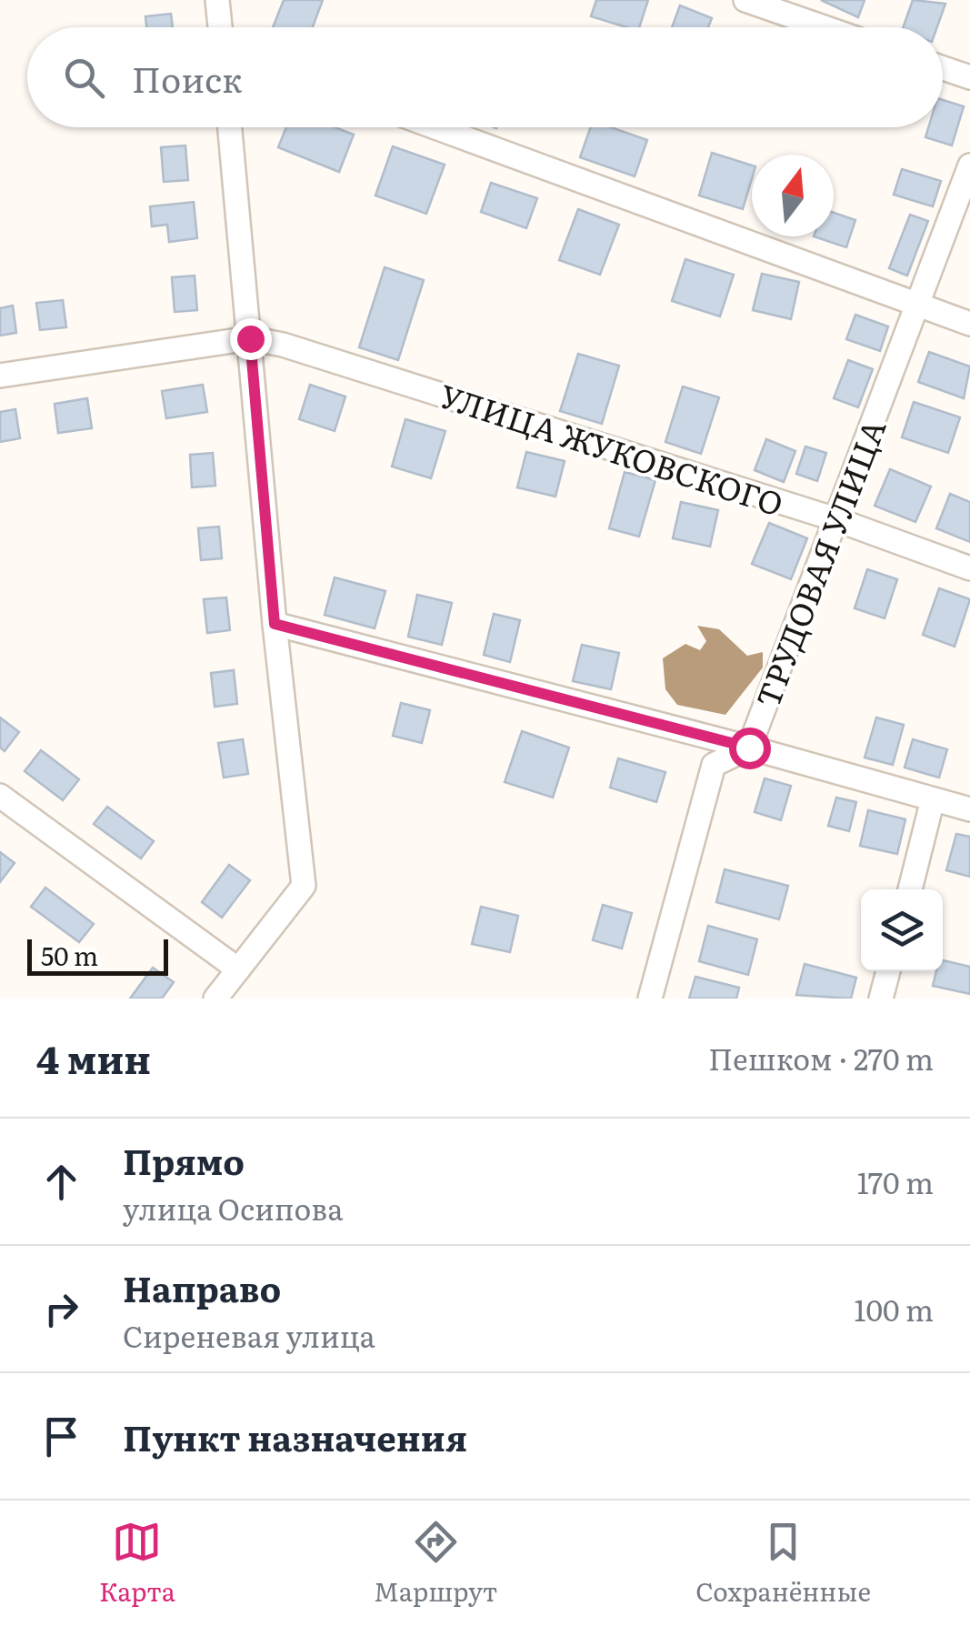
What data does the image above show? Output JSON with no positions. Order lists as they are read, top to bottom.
{
  "streets": {
    "street": ["УЛИЦА ЖУКОВСКОГО", "ТРУДОВАЯ УЛИЦА"]
  },
  "crossings": [
    ["УЛИЦА ЖУКОВСКОГО", "ТРУДОВАЯ УЛИЦА"]
  ],
  "scale_bar": "50 m",
  "north": "top",
  "page": {
    "search": "Поиск",
    "scale": "50 m",
    "heading": ["4 мин", "Пешком · 270 m"],
    "list": [
      ["Прямо", "улица Осипова", "170 m"],
      ["Направо", "Сиреневая улица", "100 m"],
      "Пункт назначения"
    ],
    "nav": ["Карта", "Маршрут", "Сохранённые"]
  }
}
